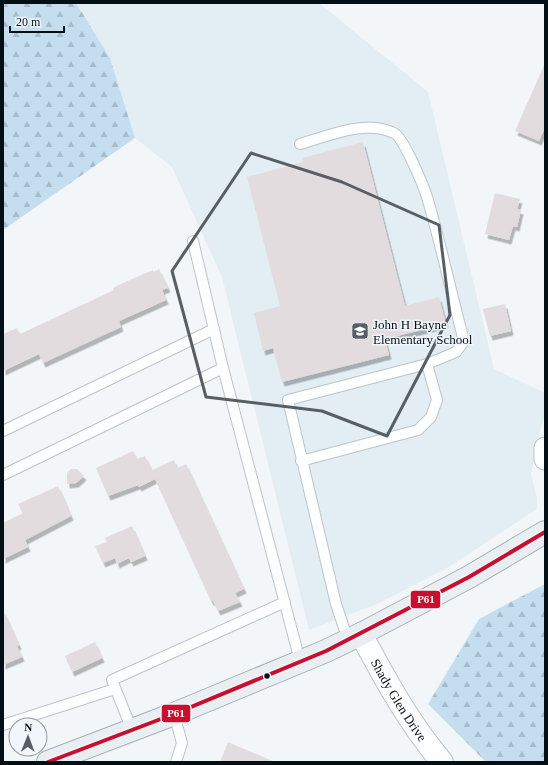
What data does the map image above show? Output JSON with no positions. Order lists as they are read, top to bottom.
{
  "streets": {
    "street": ["Shady Glen Drive"]
  },
  "places": {
    "school or university": ["John H Bayne Elementary School"]
  },
  "lines": ["transit line P61"],
  "scale_bar": "20 m",
  "north": "top"
}
